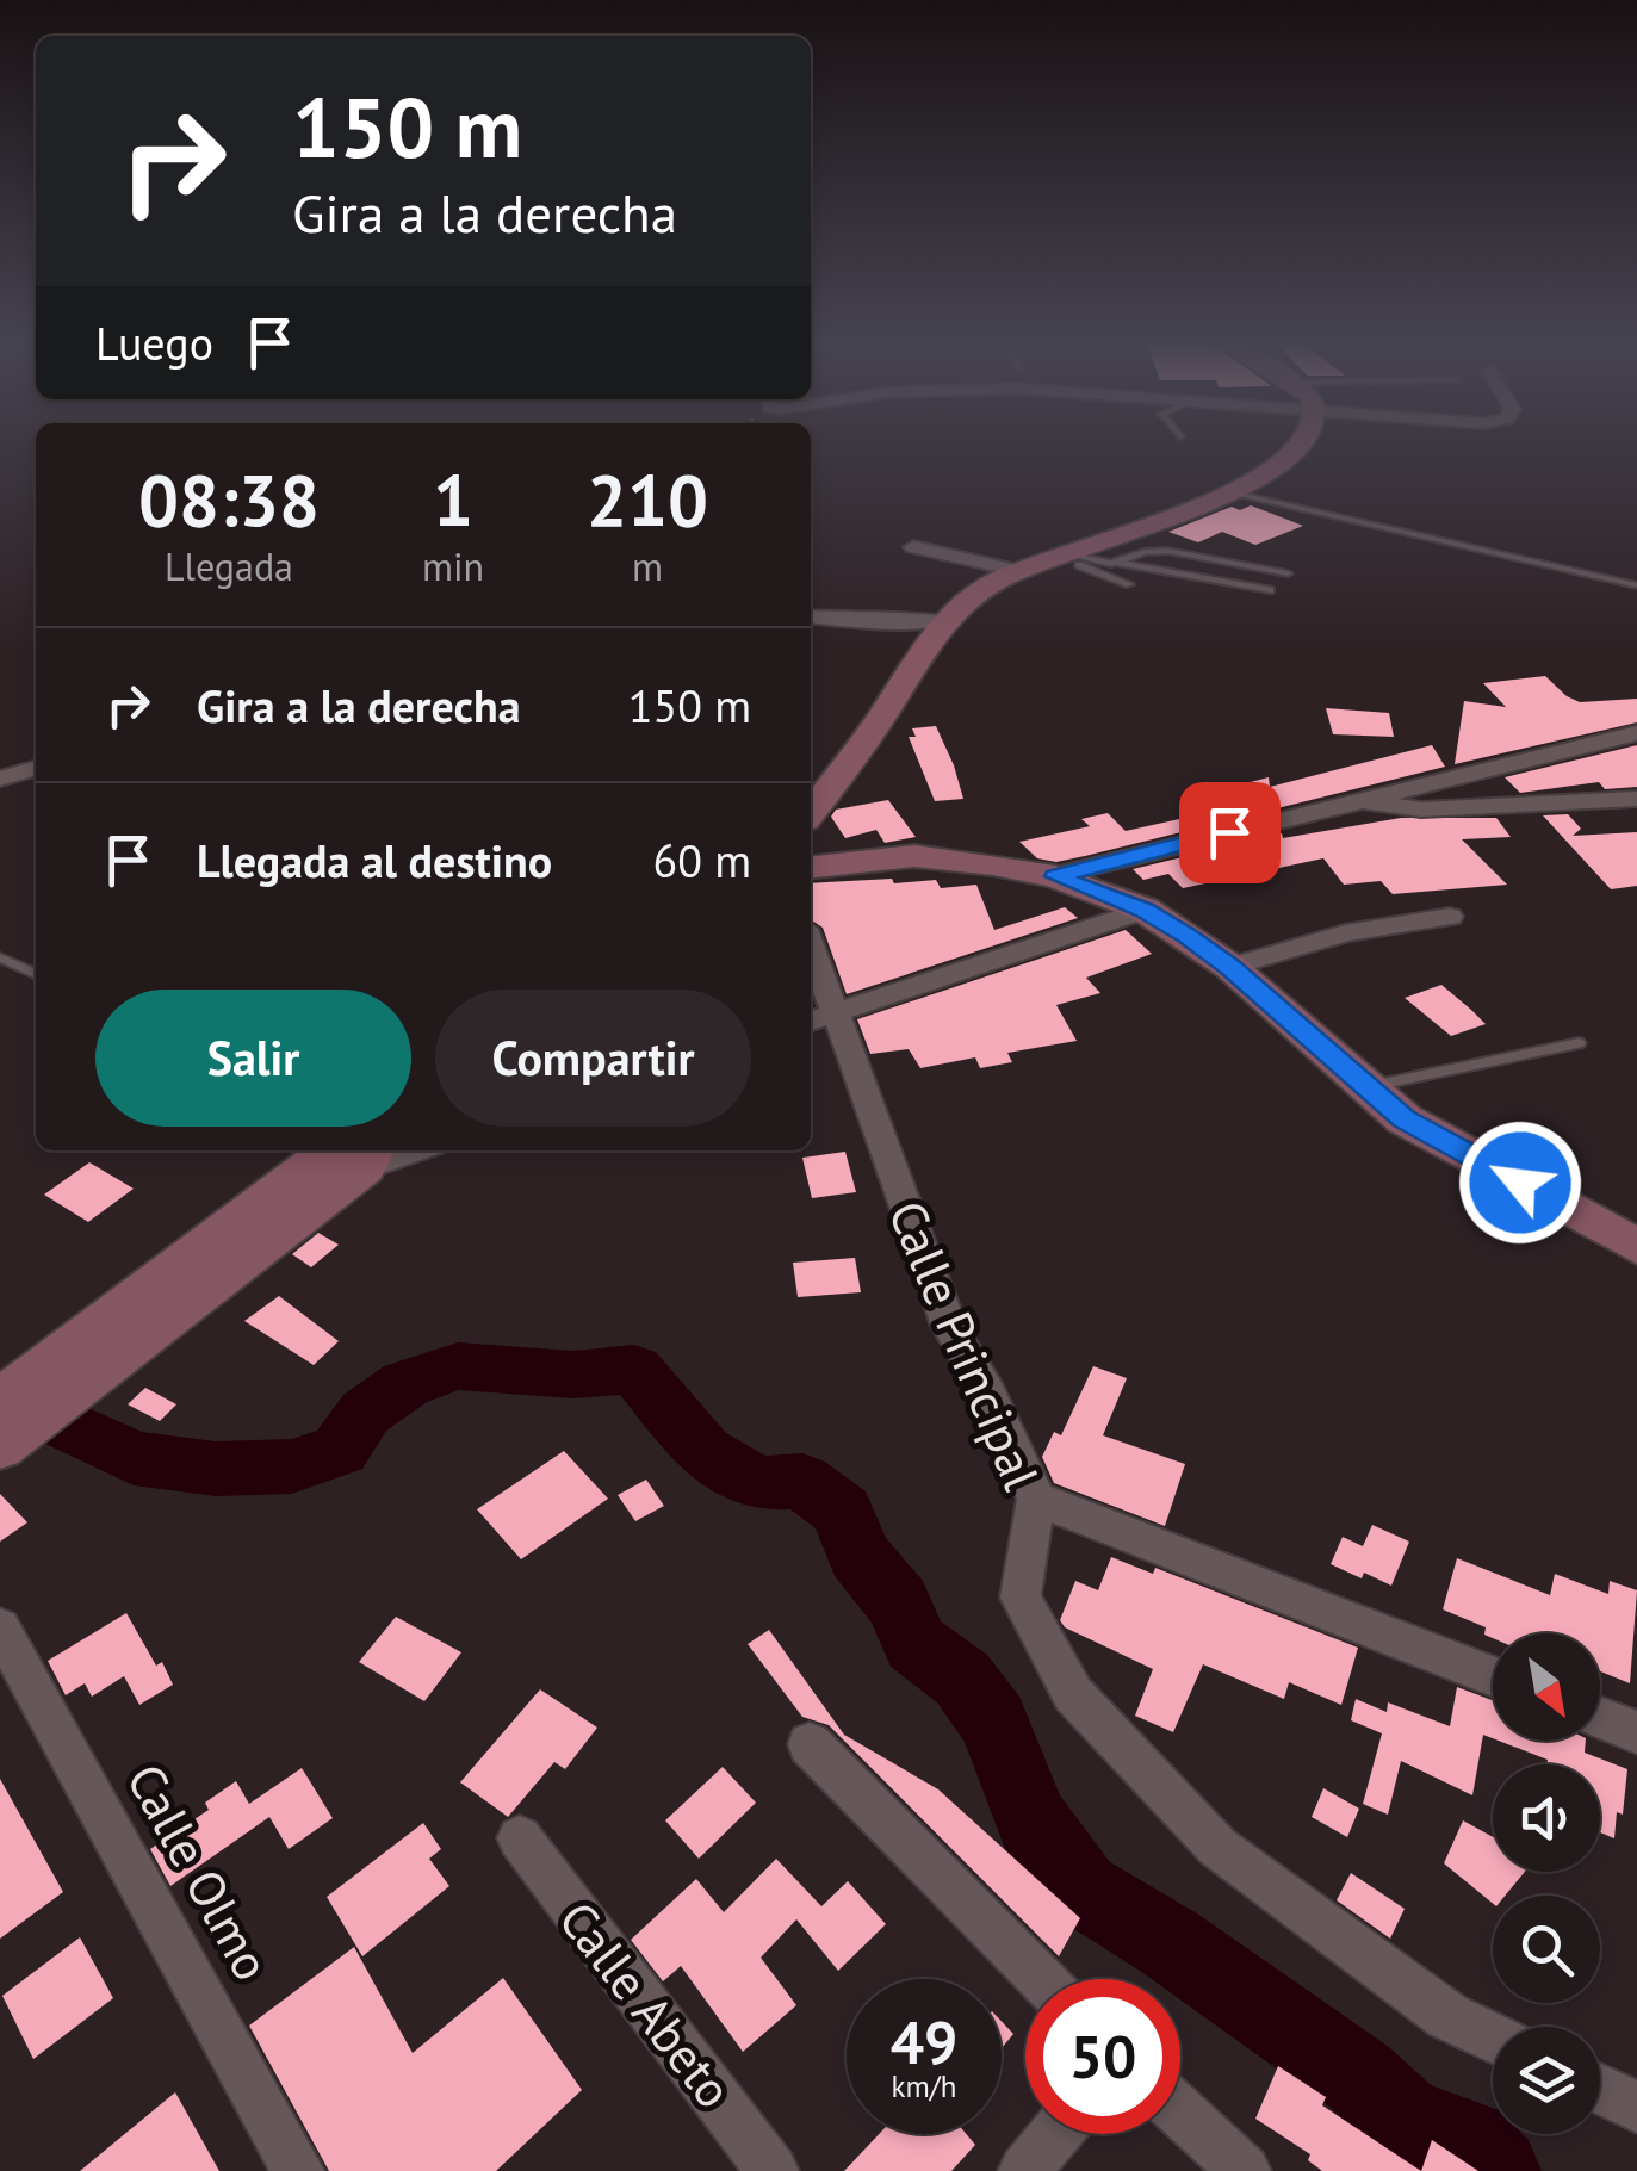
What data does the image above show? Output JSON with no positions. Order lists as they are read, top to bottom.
{
  "streets": {
    "street": ["Calle Principal", "Calle Olmo", "Calle Abeto"]
  },
  "north": "bottom right",
  "page": {
    "turn": ["150 m", "Gira a la derecha"],
    "then": "Luego",
    "eta": [
      "08:38",
      "Llegada",
      "1",
      "min",
      "210",
      "m"
    ],
    "list": [
      {
        "name": "Gira a la derecha",
        "value": "150 m"
      },
      {
        "name": "Llegada al destino",
        "value": "60 m"
      }
    ],
    "buttons": ["Salir", "Compartir"],
    "speed": "49 km/h",
    "limit": "50"
  }
}
